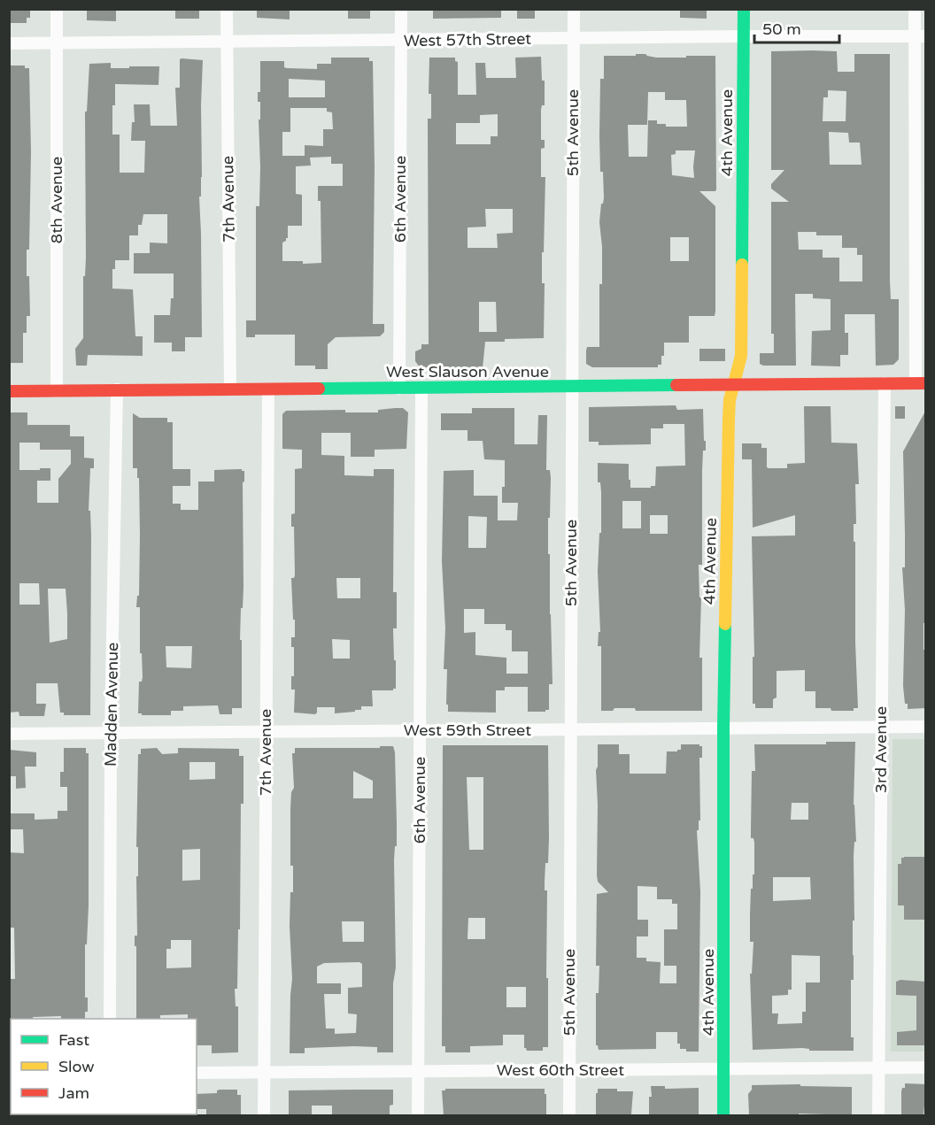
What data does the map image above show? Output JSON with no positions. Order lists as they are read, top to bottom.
{
  "streets": {
    "street": [
      "West 57th Street",
      "5th Avenue",
      "4th Avenue",
      "7th Avenue",
      "6th Avenue",
      "8th Avenue",
      "West Slauson Avenue",
      "Madden Avenue",
      "West 59th Street",
      "3rd Avenue",
      "West 60th Street"
    ]
  },
  "crossings": [
    ["West 57th Street", "5th Avenue"],
    ["West 57th Street", "4th Avenue"],
    ["West 57th Street", "7th Avenue"],
    ["West 57th Street", "6th Avenue"],
    ["West 57th Street", "8th Avenue"],
    ["5th Avenue", "West Slauson Avenue"],
    ["5th Avenue", "West 59th Street"],
    ["5th Avenue", "West 60th Street"],
    ["4th Avenue", "West Slauson Avenue"],
    ["4th Avenue", "West 59th Street"],
    ["4th Avenue", "West 60th Street"],
    ["7th Avenue", "West Slauson Avenue"],
    ["7th Avenue", "West 59th Street"],
    ["7th Avenue", "West 60th Street"],
    ["6th Avenue", "West Slauson Avenue"],
    ["6th Avenue", "West 59th Street"],
    ["6th Avenue", "West 60th Street"],
    ["8th Avenue", "West Slauson Avenue"],
    ["West Slauson Avenue", "Madden Avenue"],
    ["West Slauson Avenue", "3rd Avenue"],
    ["Madden Avenue", "West 59th Street"],
    ["West 59th Street", "3rd Avenue"],
    ["3rd Avenue", "West 60th Street"]
  ],
  "legend": ["Fast", "Slow", "Jam"],
  "scale_bar": "50 m"
}
